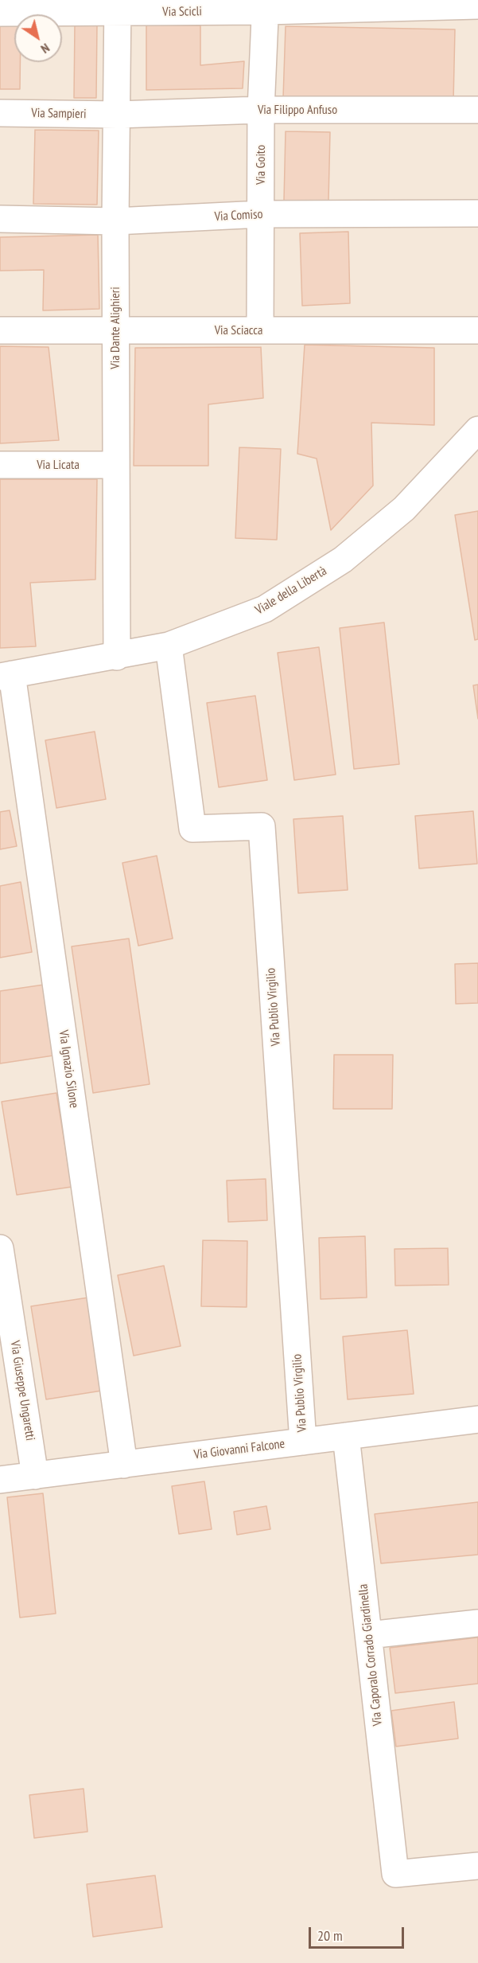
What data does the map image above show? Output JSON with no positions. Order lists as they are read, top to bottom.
{
  "streets": {
    "street": [
      "Via Scicli",
      "Via Filippo Anfuso",
      "Via Sampieri",
      "Via Goito",
      "Via Comiso",
      "Via Dante Alighieri",
      "Via Sciacca",
      "Via Licata",
      "Viale della Libertà",
      "Via Publio Virgilio",
      "Via Ignazio Silone",
      "Via Giuseppe Ungaretti",
      "Via Giovanni Falcone",
      "Via Caporalo Corrado Giardinella"
    ]
  },
  "crossings": [
    ["Via Scicli", "Via Goito"],
    ["Via Scicli", "Via Dante Alighieri"],
    ["Via Filippo Anfuso", "Via Sampieri"],
    ["Via Filippo Anfuso", "Via Goito"],
    ["Via Filippo Anfuso", "Via Dante Alighieri"],
    ["Via Sampieri", "Via Dante Alighieri"],
    ["Via Goito", "Via Comiso"],
    ["Via Goito", "Via Sciacca"],
    ["Via Comiso", "Via Dante Alighieri"],
    ["Via Dante Alighieri", "Via Sciacca"],
    ["Via Dante Alighieri", "Via Licata"],
    ["Via Dante Alighieri", "Viale della Libertà"],
    ["Viale della Libertà", "Via Publio Virgilio"],
    ["Viale della Libertà", "Via Ignazio Silone"],
    ["Via Publio Virgilio", "Via Giovanni Falcone"],
    ["Via Ignazio Silone", "Via Giovanni Falcone"],
    ["Via Giuseppe Ungaretti", "Via Giovanni Falcone"],
    ["Via Giovanni Falcone", "Via Caporalo Corrado Giardinella"]
  ],
  "scale_bar": "20 m",
  "north": "bottom right"
}
